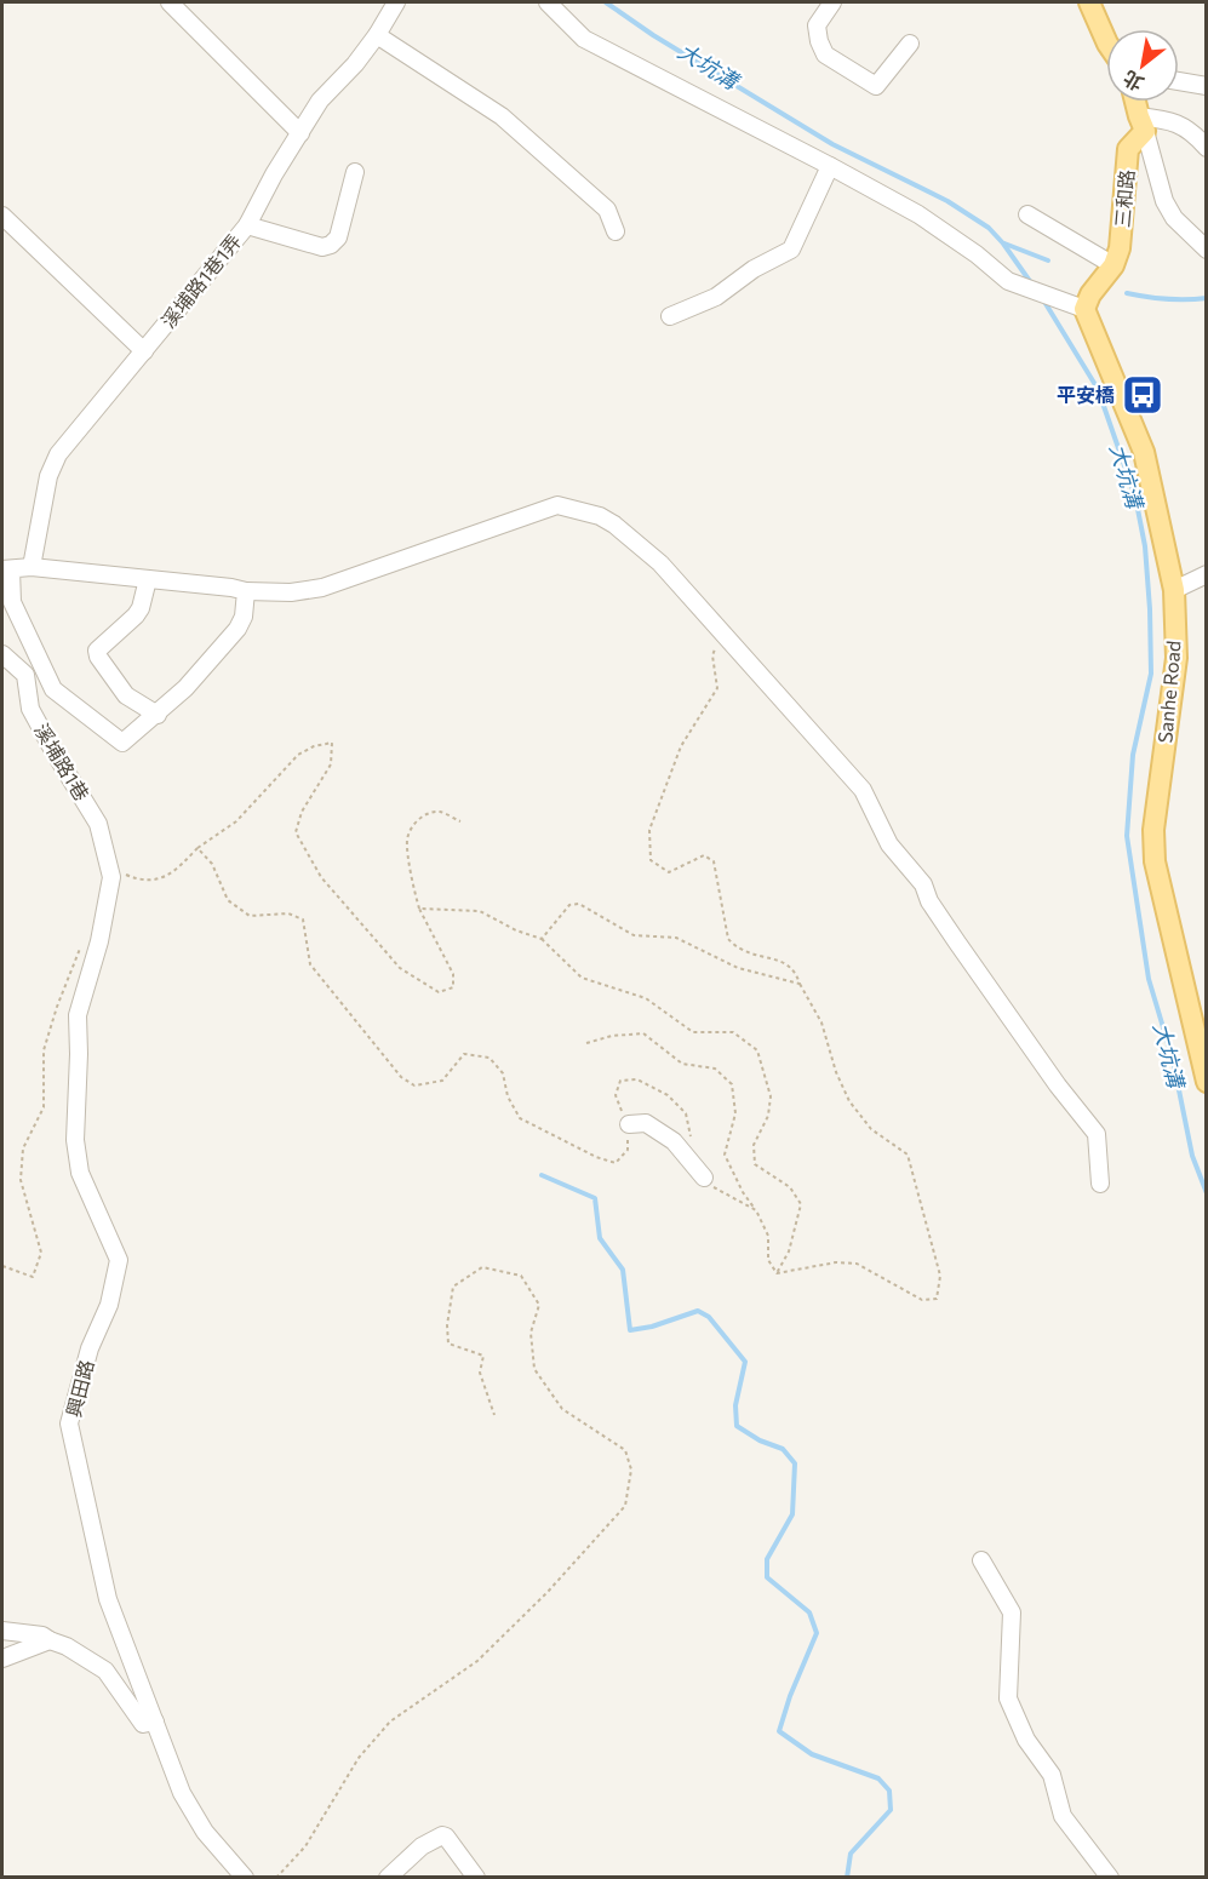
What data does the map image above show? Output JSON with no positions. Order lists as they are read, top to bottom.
{
  "streets": {
    "main road": ["三和路", "Sanhe Road"],
    "street": ["溪埔路1巷1弄", "溪埔路1巷", "興田路"]
  },
  "crossings": [
    ["三和路", "Sanhe Road"],
    ["溪埔路1巷", "興田路"]
  ],
  "water": ["大坑溝"],
  "places": {
    "bus stop": ["平安橋"]
  },
  "north": "bottom left"
}
